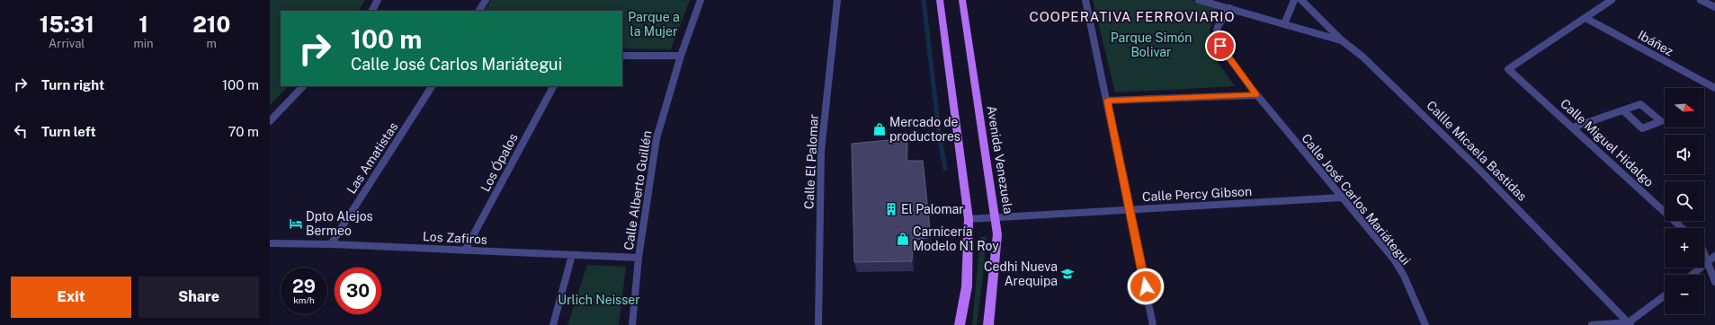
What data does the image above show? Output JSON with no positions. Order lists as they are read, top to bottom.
{
  "streets": {
    "main road": ["Avenida Venezuela"],
    "street": [
      "Ibáñez",
      "Calle Miguel Hidalgo",
      "Callle Micaela Bastidas",
      "Las Amatistas",
      "Calle El Palomar",
      "Los Ópalos",
      "Calle Alberto Guillén",
      "Calle Percy Gibson",
      "Calle José Carlos Mariátegui",
      "Los Zafiros"
    ]
  },
  "crossings": [
    ["Ibáñez", "Calle Miguel Hidalgo"],
    ["Las Amatistas", "Los Zafiros"],
    ["Avenida Venezuela", "Calle Percy Gibson"],
    ["Los Ópalos", "Los Zafiros"],
    ["Calle Alberto Guillén", "Los Zafiros"],
    ["Calle Percy Gibson", "Calle José Carlos Mariátegui"]
  ],
  "districts": ["COOPERATIVA FERROVIARIO"],
  "parks": ["Parque a la Mujer", "Parque Simón Bolivar", "Urlich Neisser"],
  "places": {
    "shop": ["Mercado de productores", "Carnicería Modelo N1 Roy"],
    "building": ["El Palomar"],
    "hotel": ["Dpto Alejos Bermeo"],
    "school or university": ["Cedhi Nueva Arequipa"]
  },
  "north": "right",
  "page": {
    "eta": [
      "15:31",
      "Arrival",
      "1",
      "min",
      "210",
      "m"
    ],
    "turn": ["100 m", "Calle José Carlos Mariátegui"],
    "list": [
      {
        "name": "Turn right",
        "value": "100 m"
      },
      {
        "name": "Turn left",
        "value": "70 m"
      }
    ],
    "map_buttons": ["+", "−"],
    "speed": "29 km/h",
    "limit": "30",
    "buttons": ["Exit", "Share"]
  }
}
